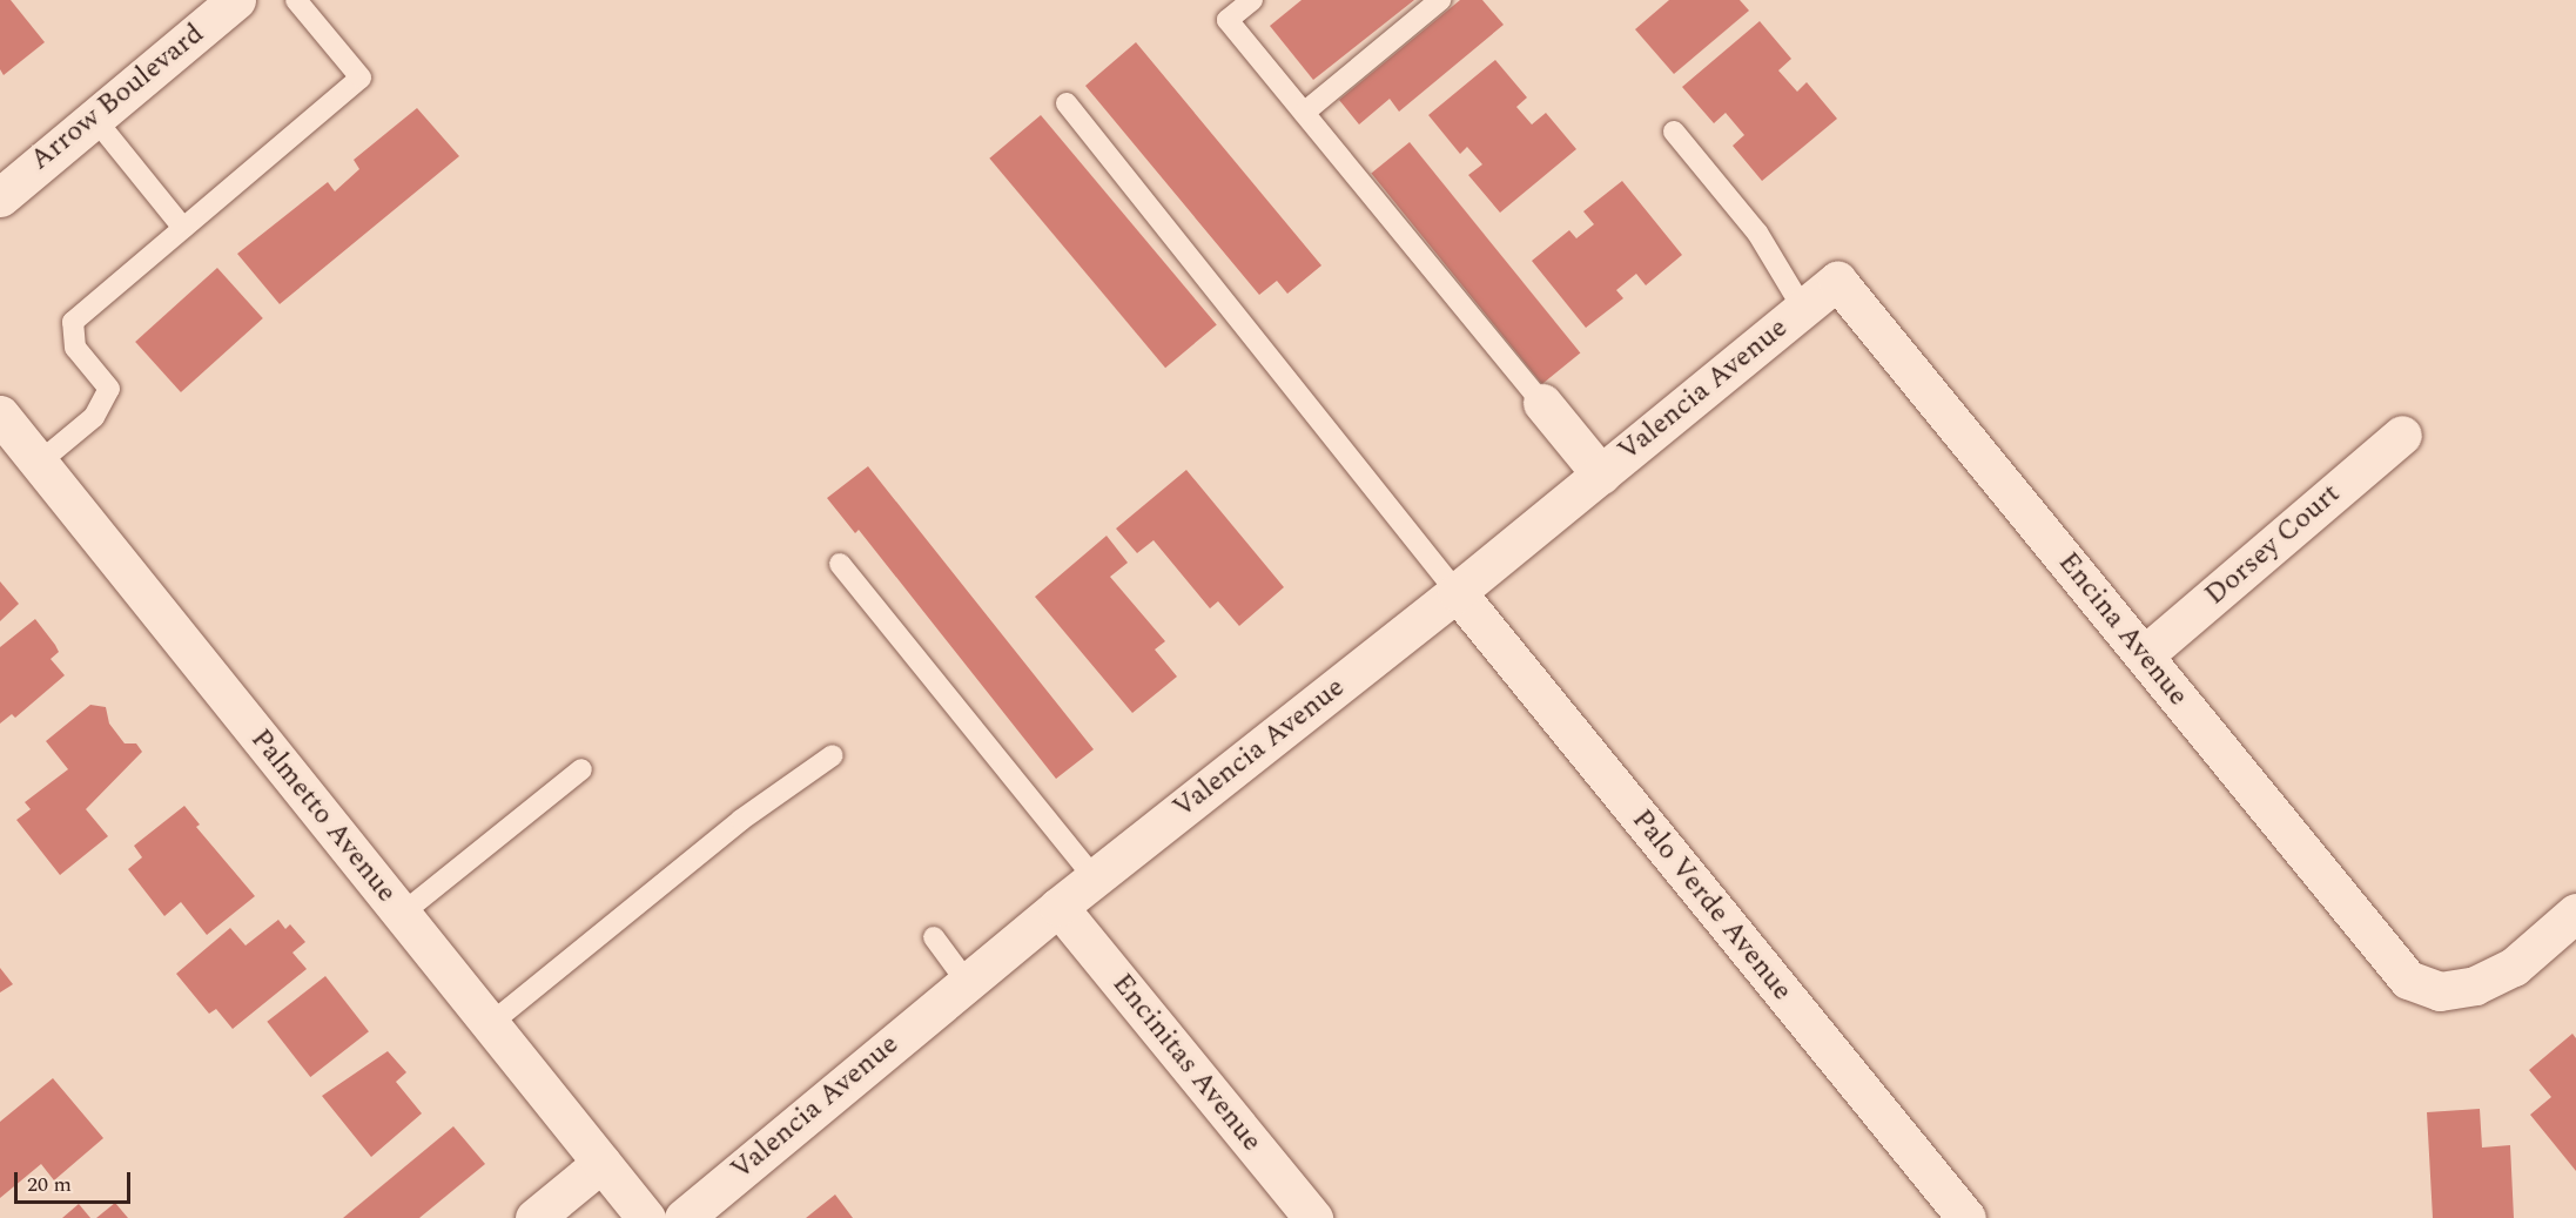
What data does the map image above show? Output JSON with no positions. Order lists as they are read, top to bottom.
{
  "streets": {
    "street": [
      "Arrow Boulevard",
      "Valencia Avenue",
      "Dorsey Court",
      "Encina Avenue",
      "Palmetto Avenue",
      "Palo Verde Avenue",
      "Encinitas Avenue"
    ]
  },
  "crossings": [
    ["Valencia Avenue", "Encina Avenue"],
    ["Valencia Avenue", "Palo Verde Avenue"],
    ["Valencia Avenue", "Encinitas Avenue"],
    ["Dorsey Court", "Encina Avenue"]
  ],
  "scale_bar": "20 m"
}
